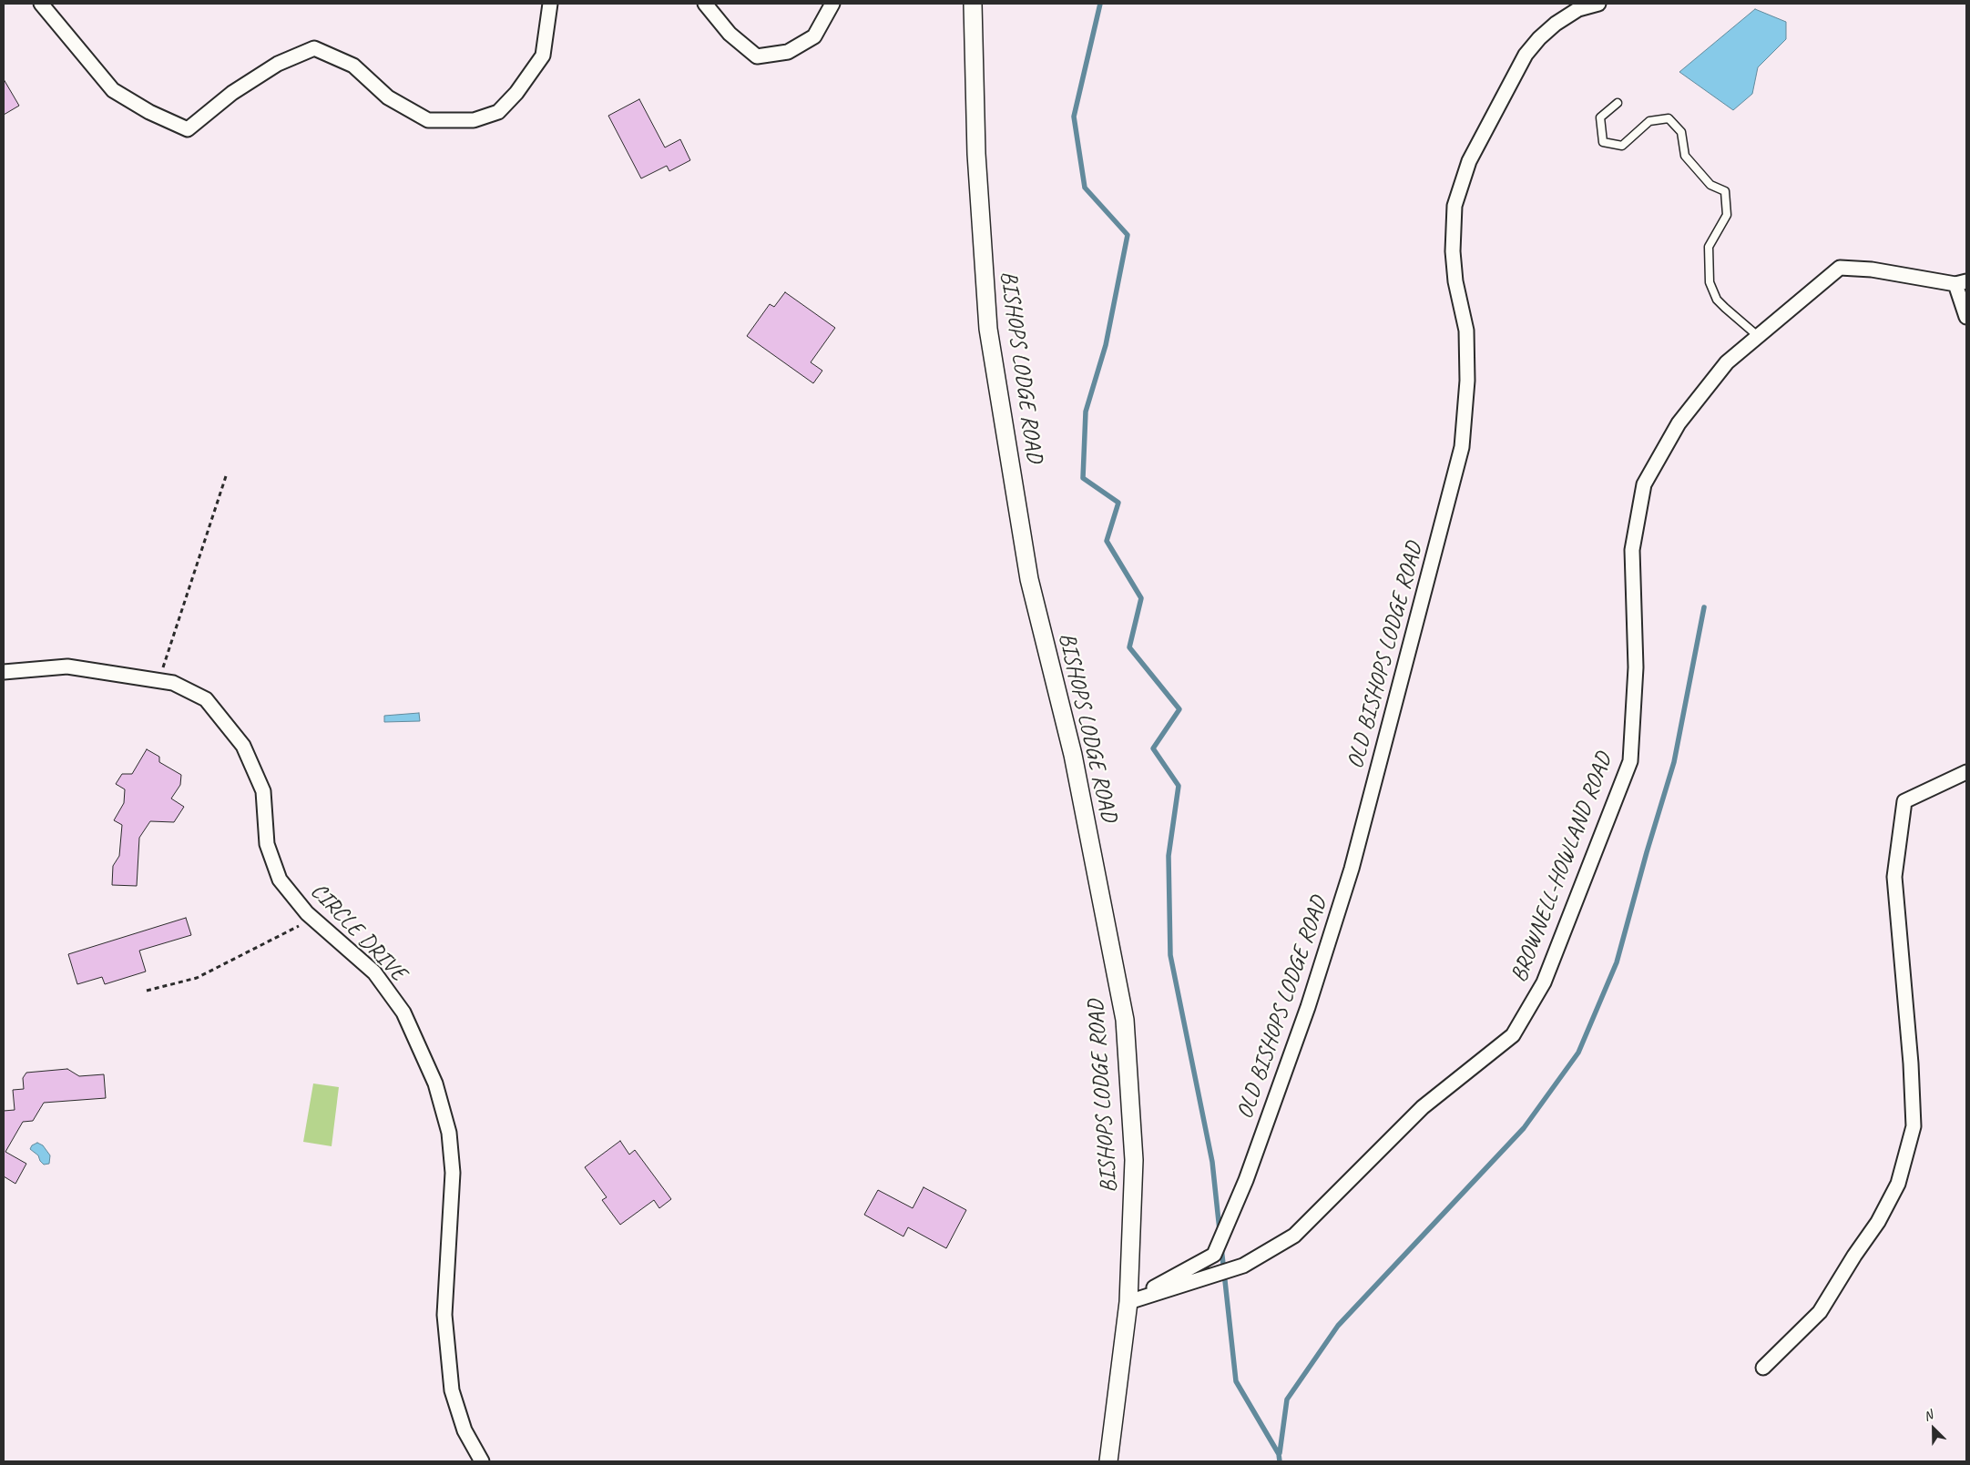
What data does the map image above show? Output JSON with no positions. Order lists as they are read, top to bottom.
{
  "streets": {
    "street": [
      "BISHOPS LODGE ROAD",
      "OLD BISHOPS LODGE ROAD",
      "BROWNELL-HOWLAND ROAD",
      "CIRCLE DRIVE"
    ]
  },
  "crossings": [
    ["BISHOPS LODGE ROAD", "OLD BISHOPS LODGE ROAD"],
    ["BISHOPS LODGE ROAD", "BROWNELL-HOWLAND ROAD"],
    ["OLD BISHOPS LODGE ROAD", "BROWNELL-HOWLAND ROAD"]
  ],
  "north": "top left"
}
